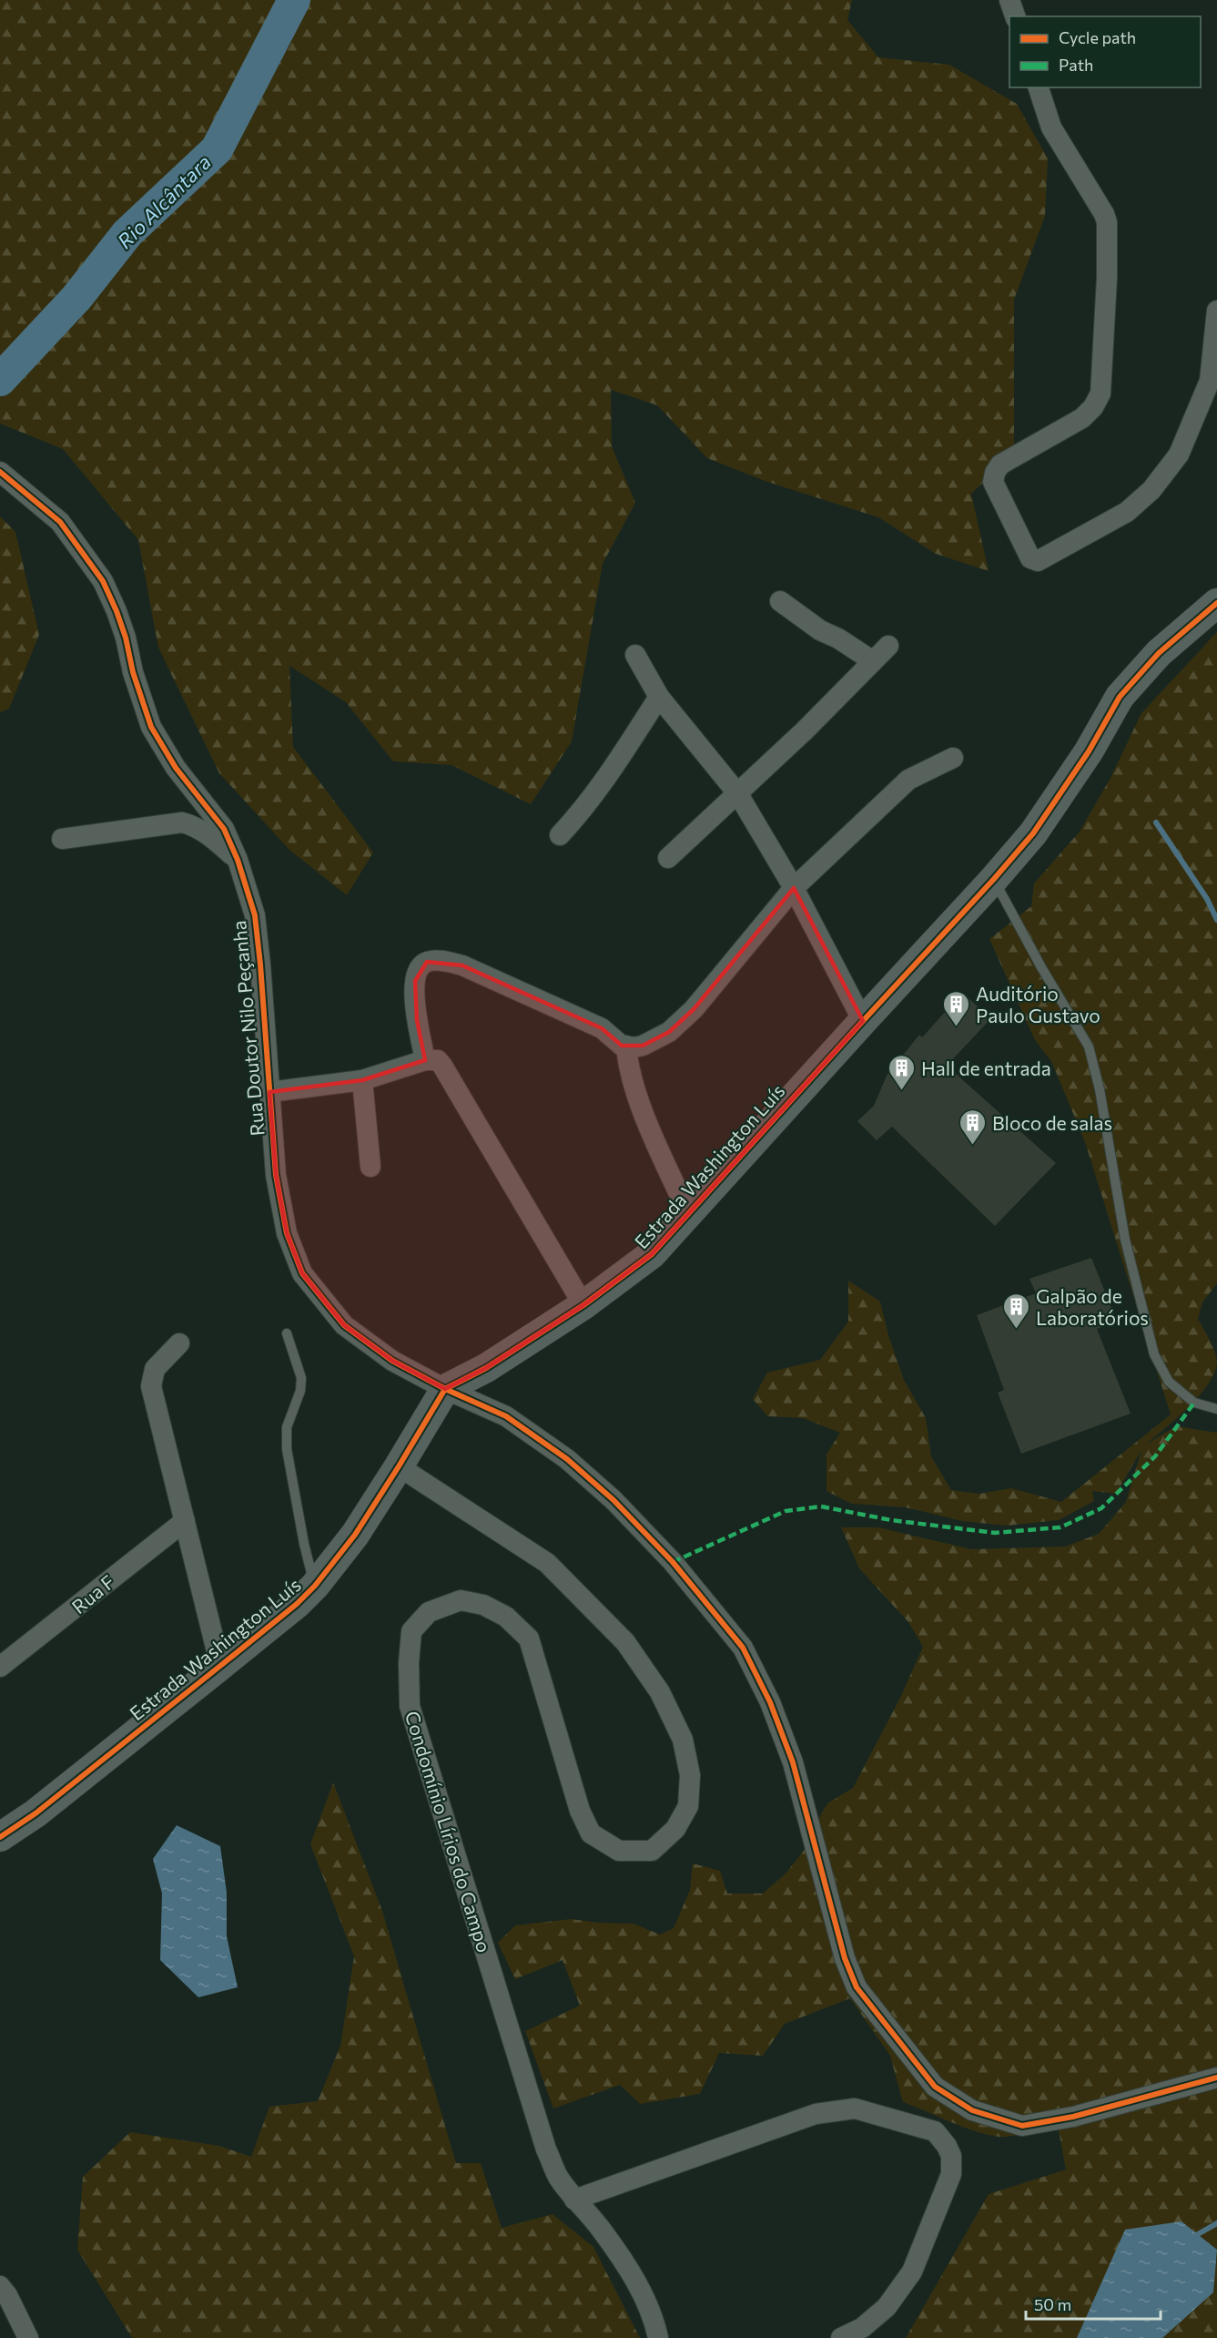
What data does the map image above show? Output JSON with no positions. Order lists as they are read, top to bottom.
{
  "streets": {
    "street": [
      "Rua Doutor Nilo Peçanha",
      "Estrada Washington Luís",
      "Rua F",
      "Condomínio Lírios do Campo"
    ]
  },
  "crossings": [
    ["Rua Doutor Nilo Peçanha", "Estrada Washington Luís"],
    ["Estrada Washington Luís", "Condomínio Lírios do Campo"]
  ],
  "water": ["Rio Alcântara"],
  "places": {
    "building": [
      "Auditório Paulo Gustavo",
      "Hall de entrada",
      "Bloco de salas",
      "Galpão de Laboratórios"
    ]
  },
  "legend": ["Cycle path", "Path"],
  "scale_bar": "50 m"
}
